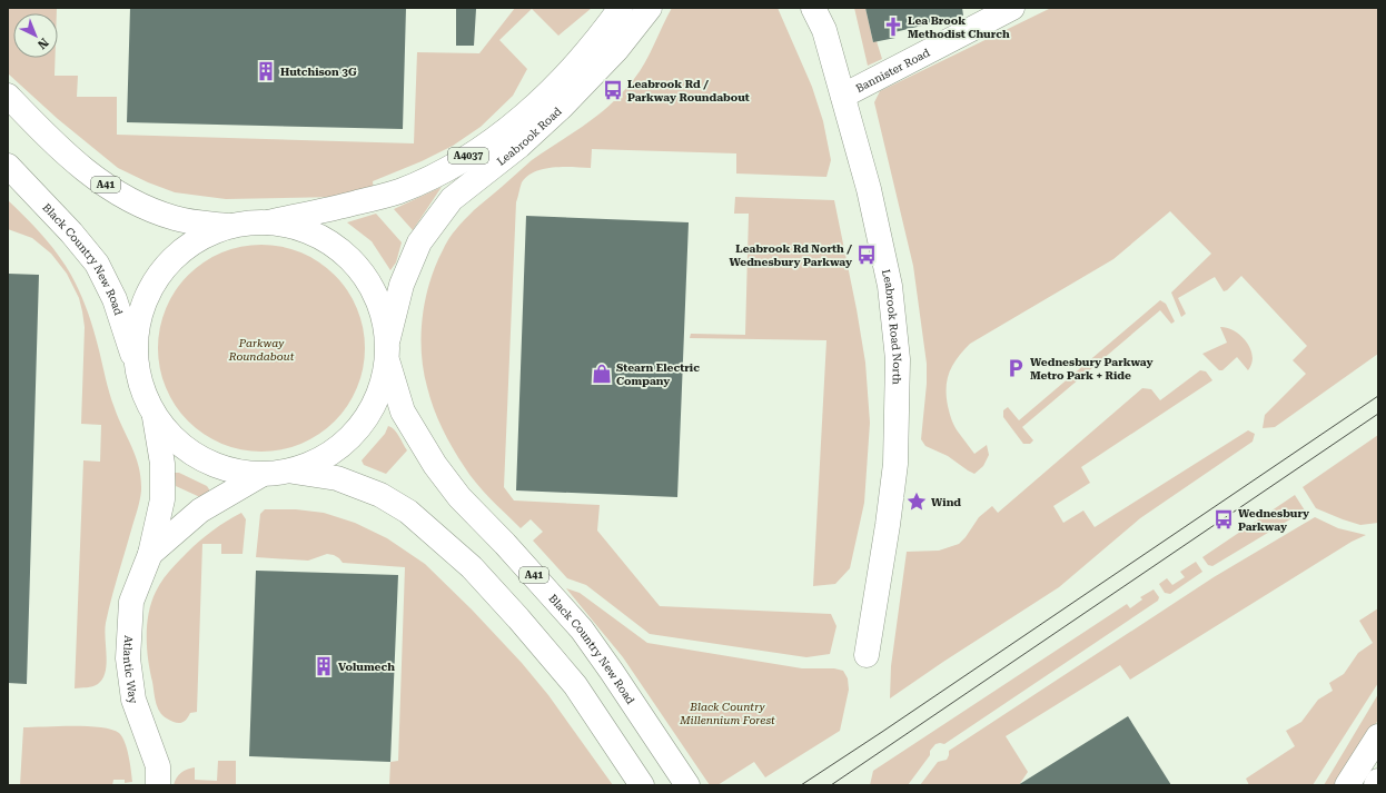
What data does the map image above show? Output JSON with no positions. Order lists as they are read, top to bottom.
{
  "streets": {
    "main road": [
      "Bannister Road",
      "Leabrook Road",
      "A4037",
      "A41",
      "Black Country New Road",
      "Leabrook Road North",
      "Atlantic Way"
    ]
  },
  "crossings": [
    ["Bannister Road", "Leabrook Road North"],
    ["Leabrook Road", "A41"],
    ["A41", "Black Country New Road"],
    ["A41", "Atlantic Way"]
  ],
  "parks": ["Parkway Roundabout", "Black Country Millennium Forest"],
  "places": {
    "church": ["Lea Brook Methodist Church"],
    "building": ["Hutchison 3G", "Volumech"],
    "bus stop": ["Leabrook Rd / Parkway Roundabout", "Leabrook Rd North / Wednesbury Parkway", "Wednesbury Parkway"],
    "parking": ["Wednesbury Parkway Metro Park + Ride"],
    "shop": ["Stearn Electric Company"],
    "place": ["Wind"]
  },
  "north": "bottom right"
}
